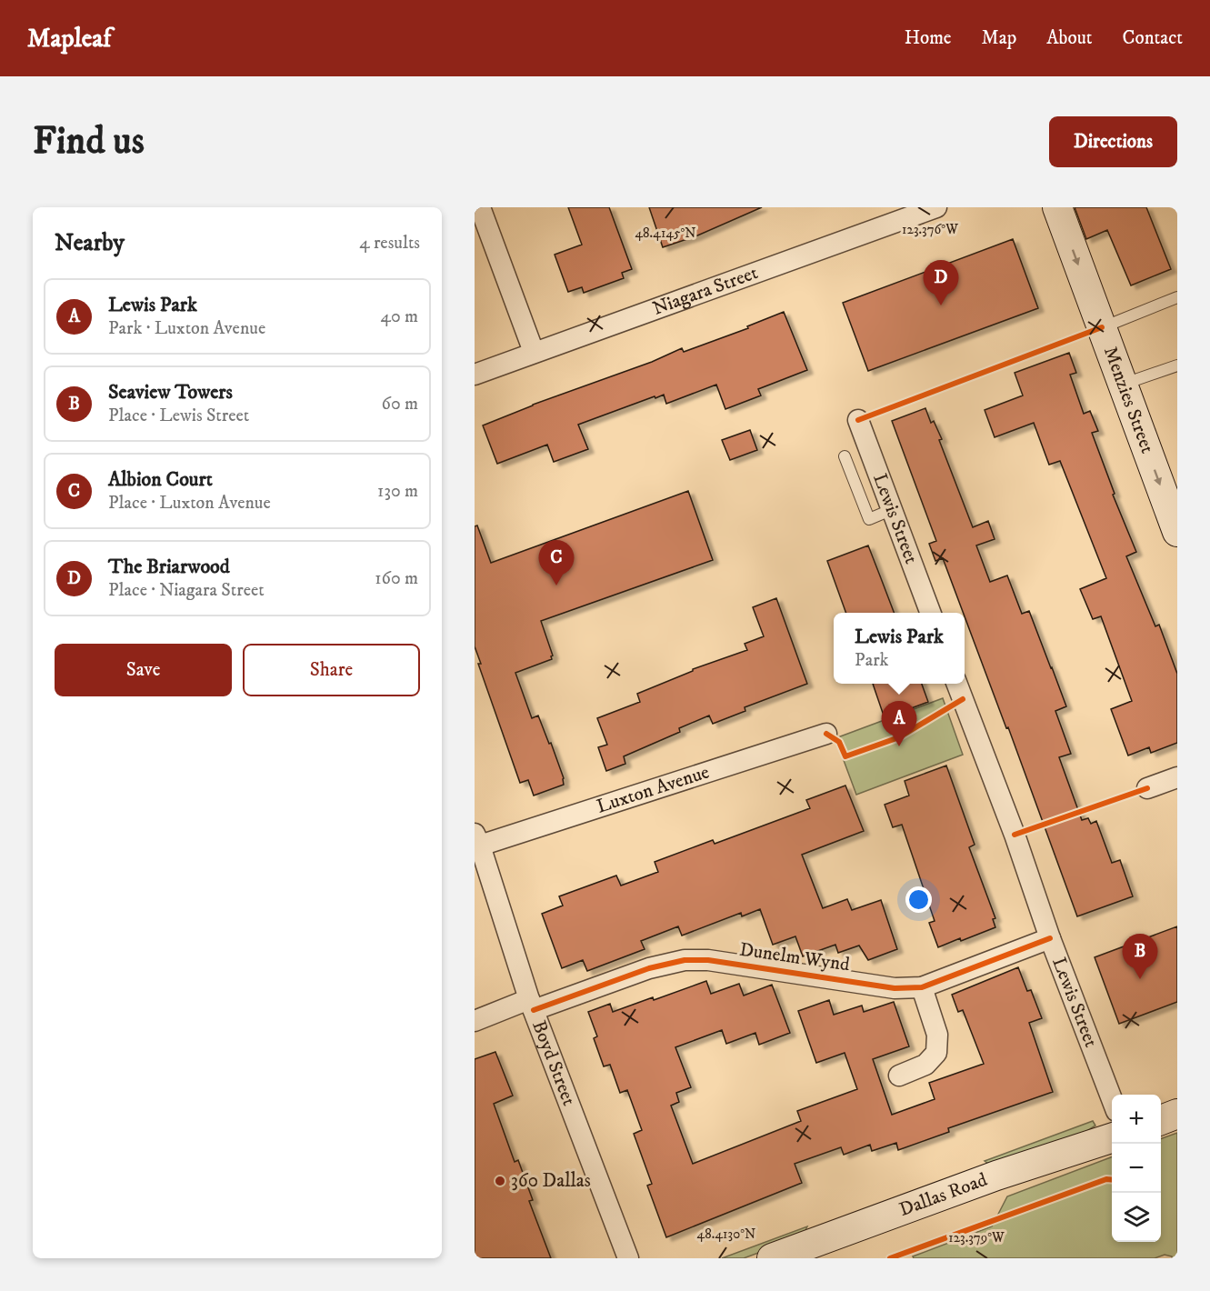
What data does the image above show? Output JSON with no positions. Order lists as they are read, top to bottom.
{
  "streets": {
    "main road": ["Menzies Street", "Dallas Road"],
    "street": [
      "Niagara Street",
      "Lewis Street",
      "Luxton Avenue",
      "Dunelm Wynd",
      "Boyd Street"
    ]
  },
  "crossings": [
    ["Lewis Street", "Dunelm Wynd"],
    ["Luxton Avenue", "Boyd Street"],
    ["Dunelm Wynd", "Boyd Street"]
  ],
  "one_way": ["Menzies Street"],
  "places": ["360 Dallas"],
  "page": {
    "header": "Mapleaf",
    "nav": [
      "Home",
      "Map",
      "About",
      "Contact"
    ],
    "buttons": [
      "Directions",
      ["Save", "Share"]
    ],
    "title": "Find us",
    "heading": ["Nearby", "4 results"],
    "pins": [
      "D",
      "C",
      "A",
      "B"
    ],
    "list": [
      {
        "mark": "A",
        "name": "Lewis Park",
        "note": "Park · Luxton Avenue",
        "value": "40 m"
      },
      {
        "mark": "B",
        "name": "Seaview Towers",
        "note": "Place · Lewis Street",
        "value": "60 m"
      },
      {
        "mark": "C",
        "name": "Albion Court",
        "note": "Place · Luxton Avenue",
        "value": "130 m"
      },
      {
        "mark": "D",
        "name": "The Briarwood",
        "note": "Place · Niagara Street",
        "value": "160 m"
      }
    ],
    "popup": ["Lewis Park", "Park"],
    "map_buttons": ["+", "−"]
  },
  "coordinates": [
    "123.376°W",
    "48.4145°N",
    "48.4130°N",
    "123.379°W"
  ]
}
